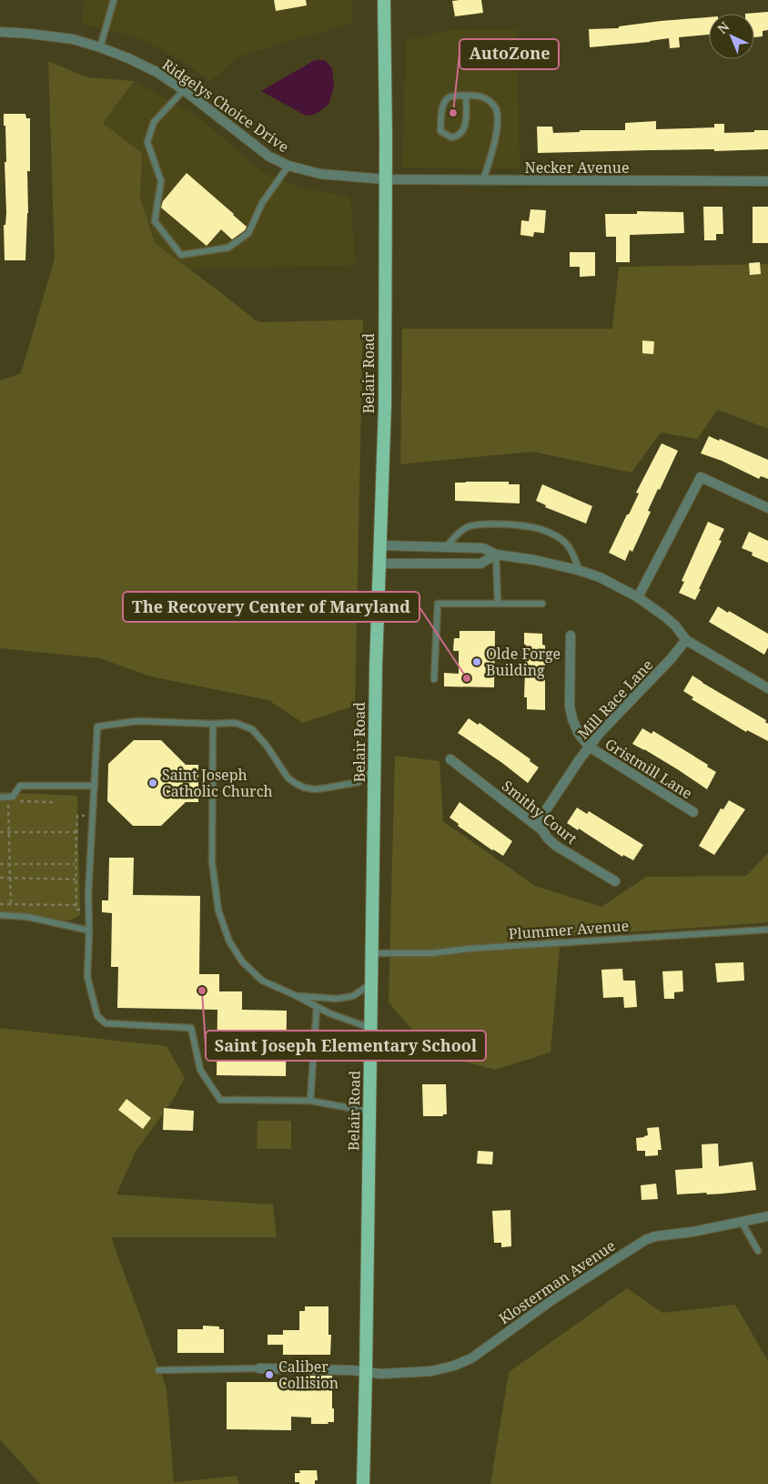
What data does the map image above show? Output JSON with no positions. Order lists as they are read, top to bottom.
{
  "streets": {
    "highway": ["Belair Road"],
    "street": [
      "Ridgelys Choice Drive",
      "Necker Avenue",
      "Mill Race Lane",
      "Gristmill Lane",
      "Smithy Court",
      "Klosterman Avenue"
    ],
    "lane": ["Plummer Avenue"]
  },
  "crossings": [
    ["Ridgelys Choice Drive", "Necker Avenue"],
    ["Ridgelys Choice Drive", "Belair Road"],
    ["Necker Avenue", "Belair Road"],
    ["Belair Road", "Plummer Avenue"],
    ["Belair Road", "Klosterman Avenue"],
    ["Mill Race Lane", "Gristmill Lane"],
    ["Mill Race Lane", "Smithy Court"]
  ],
  "places": [
    "AutoZone",
    "Olde Forge Building",
    "The Recovery Center of Maryland",
    "Saint Joseph Catholic Church",
    "Saint Joseph Elementary School",
    "Caliber Collision"
  ],
  "north": "top left"
}
